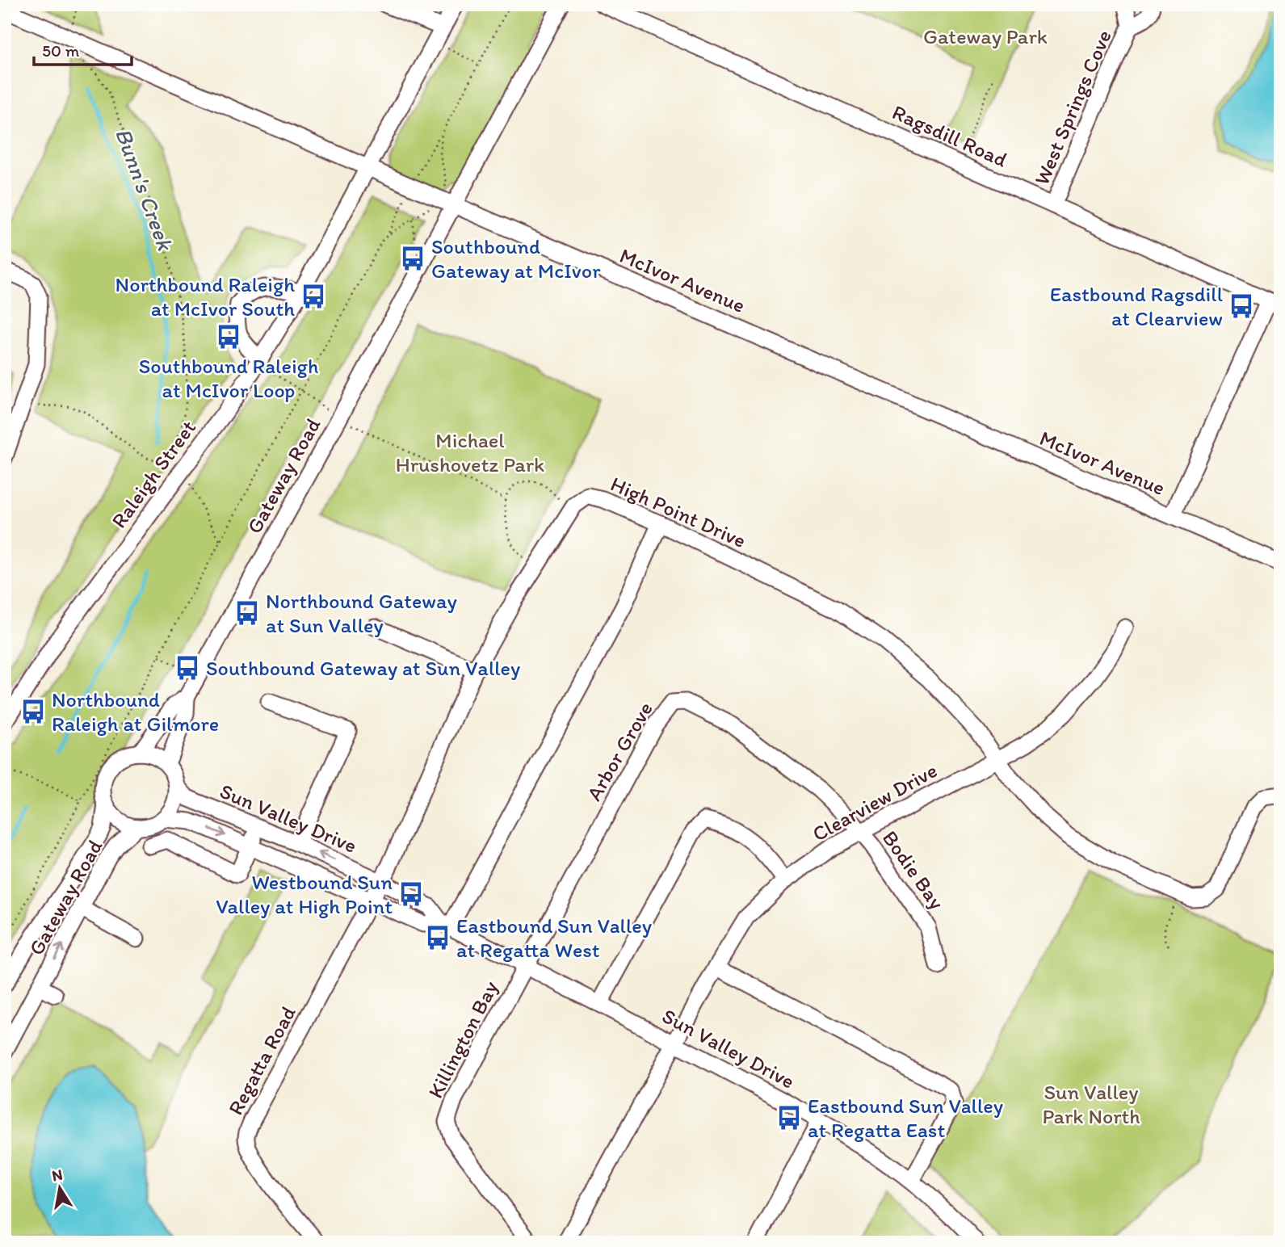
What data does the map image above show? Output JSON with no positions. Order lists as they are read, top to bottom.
{
  "streets": {
    "street": [
      "West Springs Cove",
      "Ragsdill Road",
      "McIvor Avenue",
      "Raleigh Street",
      "Gateway Road",
      "High Point Drive",
      "Arbor Grove",
      "Clearview Drive",
      "Sun Valley Drive",
      "Bodie Bay",
      "Killington Bay",
      "Regatta Road"
    ]
  },
  "crossings": [
    ["West Springs Cove", "Ragsdill Road"],
    ["McIvor Avenue", "Raleigh Street"],
    ["McIvor Avenue", "Gateway Road"],
    ["Gateway Road", "Sun Valley Drive"],
    ["High Point Drive", "Clearview Drive"],
    ["Arbor Grove", "Clearview Drive"],
    ["Arbor Grove", "Sun Valley Drive"],
    ["Arbor Grove", "Bodie Bay"],
    ["Arbor Grove", "Killington Bay"],
    ["Clearview Drive", "Sun Valley Drive"],
    ["Clearview Drive", "Bodie Bay"],
    ["Sun Valley Drive", "Killington Bay"],
    ["Sun Valley Drive", "Regatta Road"]
  ],
  "water": ["Bunn's Creek"],
  "parks": ["Gateway Park", "Michael Hrushovetz Park", "Sun Valley Park North"],
  "places": {
    "bus stop": [
      "Southbound Gateway at McIvor",
      "Northbound Raleigh at McIvor South",
      "Eastbound Ragsdill at Clearview",
      "Southbound Raleigh at McIvor Loop",
      "Northbound Gateway at Sun Valley",
      "Southbound Gateway at Sun Valley",
      "Northbound Raleigh at Gilmore",
      "Westbound Sun Valley at High Point",
      "Eastbound Sun Valley at Regatta West",
      "Eastbound Sun Valley at Regatta East"
    ]
  },
  "scale_bar": "50 m",
  "north": "top"
}
